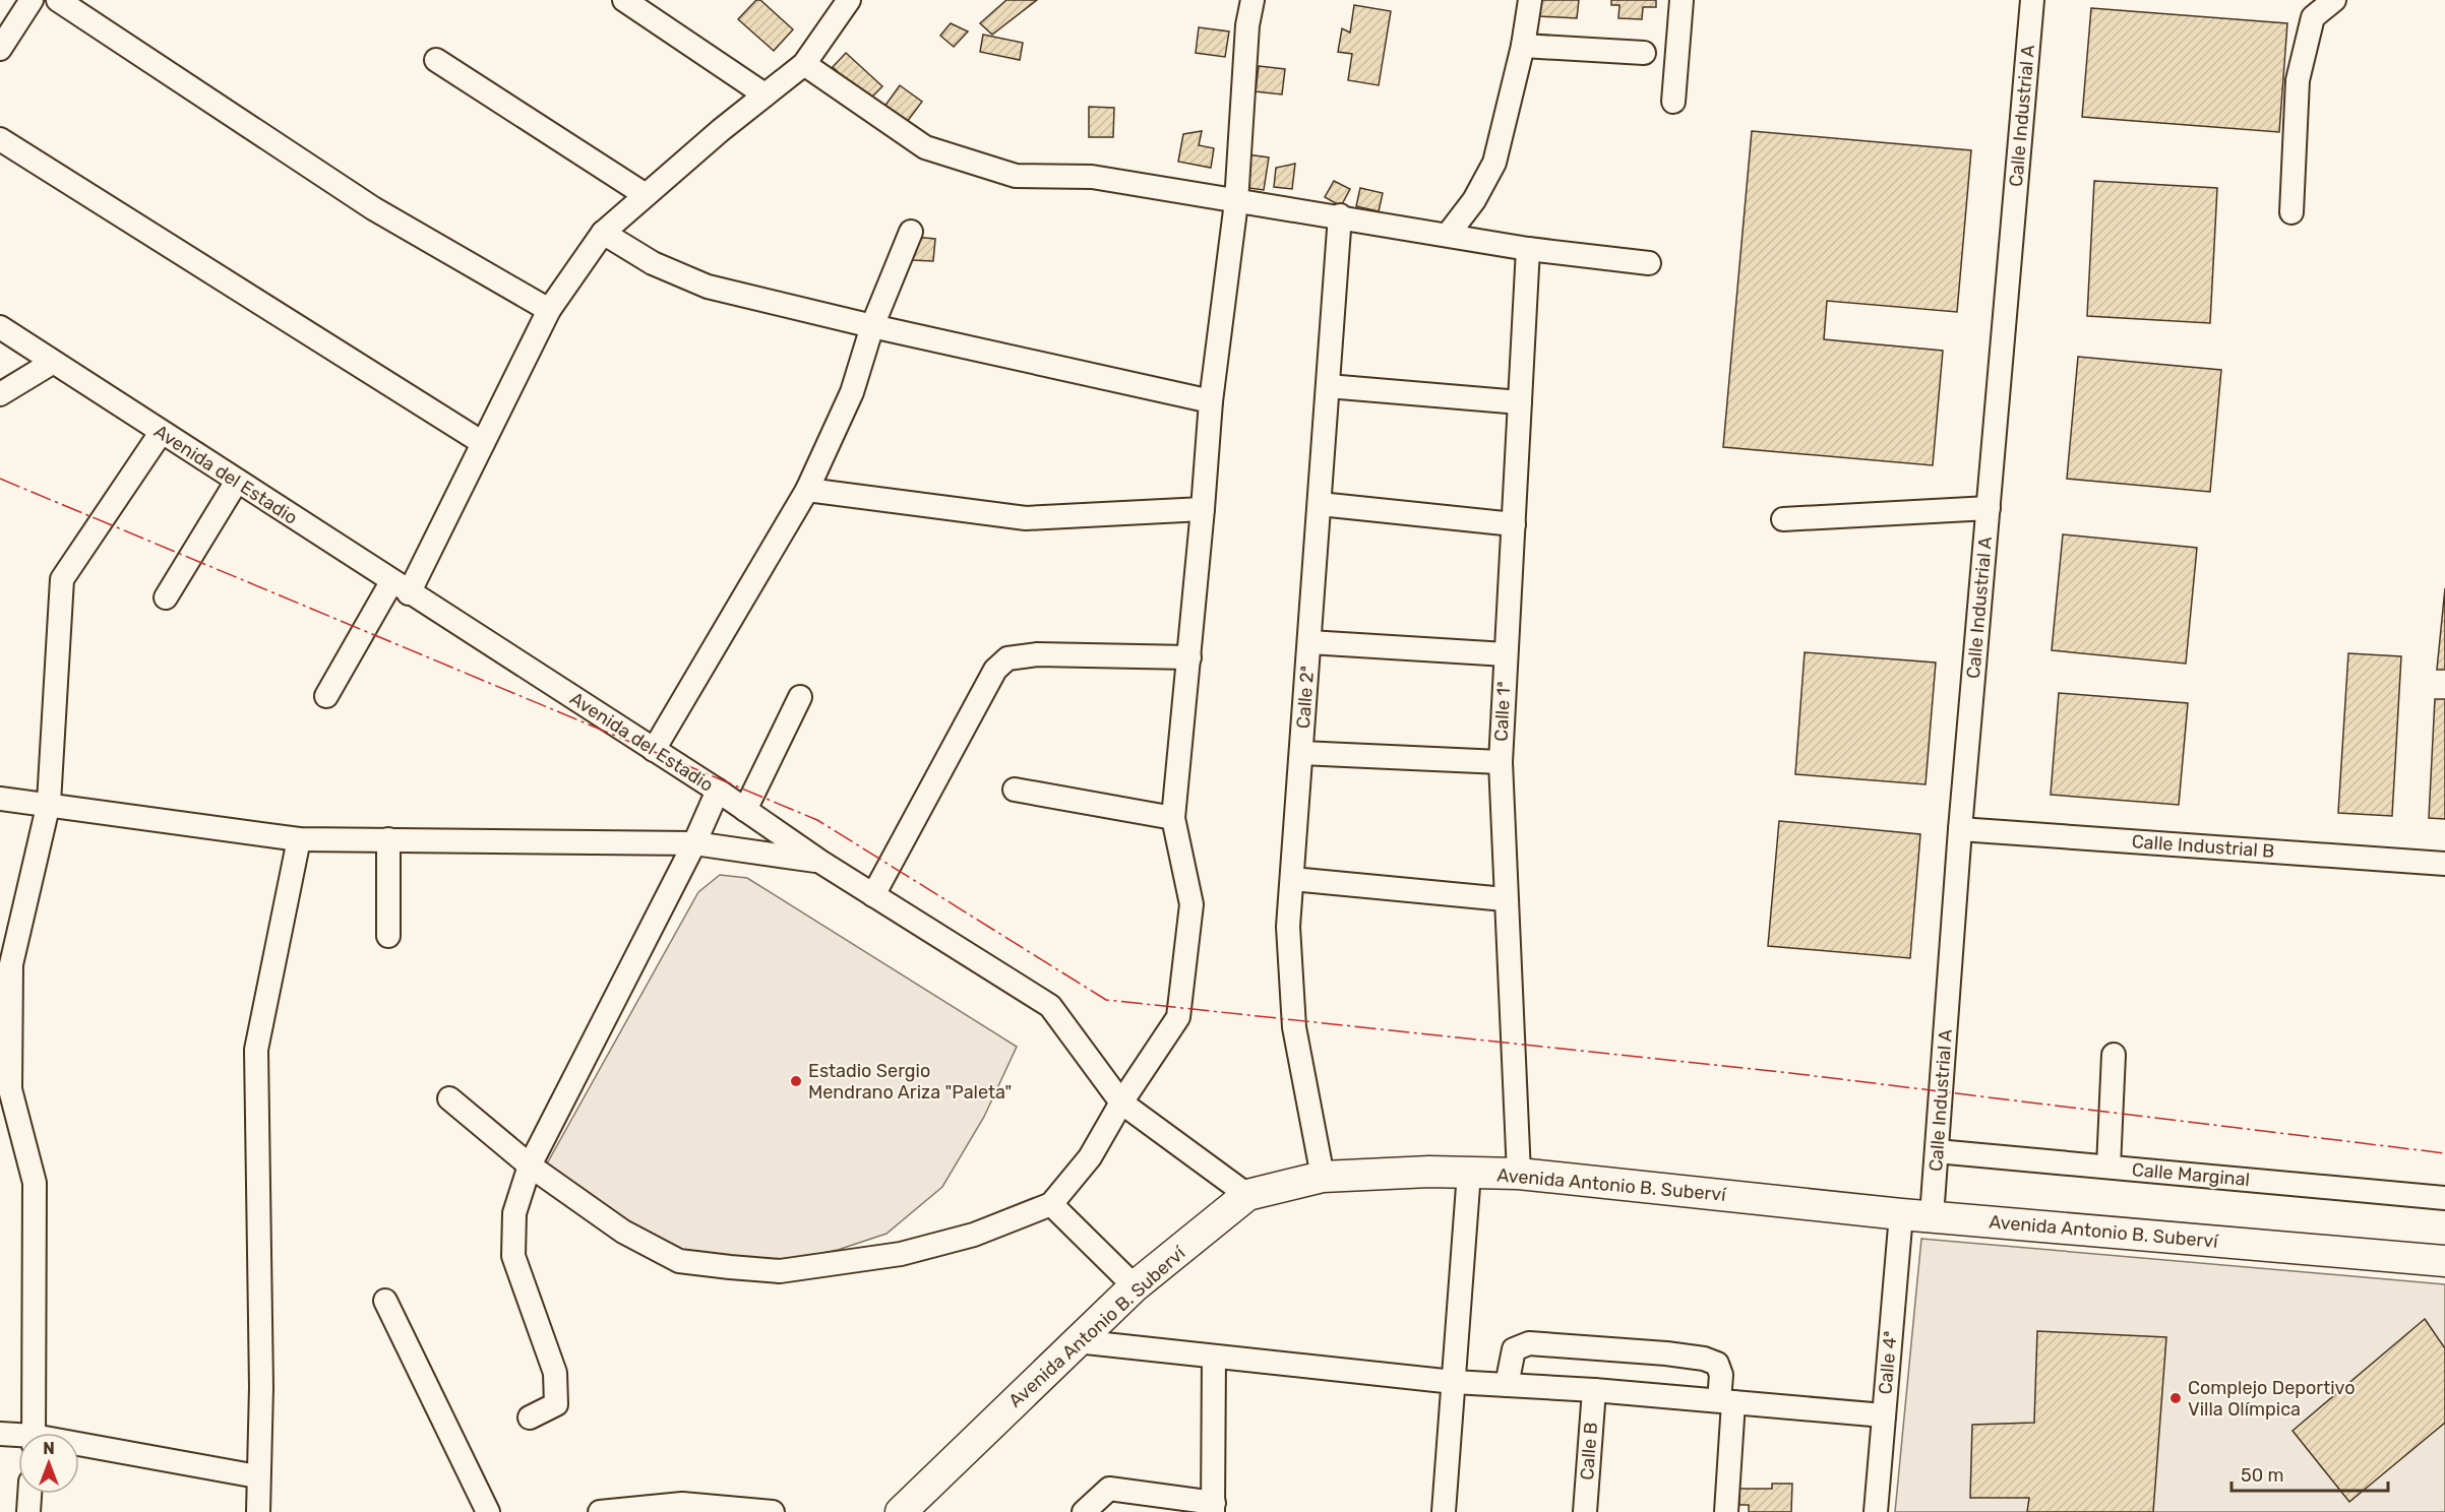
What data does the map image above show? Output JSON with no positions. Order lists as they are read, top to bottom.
{
  "streets": {
    "main road": ["Avenida Antonio B. Suberví"],
    "street": [
      "Calle Industrial A",
      "Avenida del Estadio",
      "Calle 2ª",
      "Calle 1ª",
      "Calle Industrial B",
      "Calle Marginal",
      "Calle 4ª",
      "Calle B"
    ]
  },
  "crossings": [
    ["Calle Industrial A", "Calle Industrial B"],
    ["Calle Industrial A", "Calle Marginal"],
    ["Calle Industrial A", "Avenida Antonio B. Suberví"],
    ["Avenida del Estadio", "Avenida Antonio B. Suberví"],
    ["Calle 2ª", "Avenida Antonio B. Suberví"],
    ["Calle 1ª", "Avenida Antonio B. Suberví"],
    ["Avenida Antonio B. Suberví", "Calle 4ª"]
  ],
  "places": ["Estadio Sergio Mendrano Ariza \"Paleta\"", "Complejo Deportivo Villa Olímpica"],
  "scale_bar": "50 m",
  "north": "top"
}
